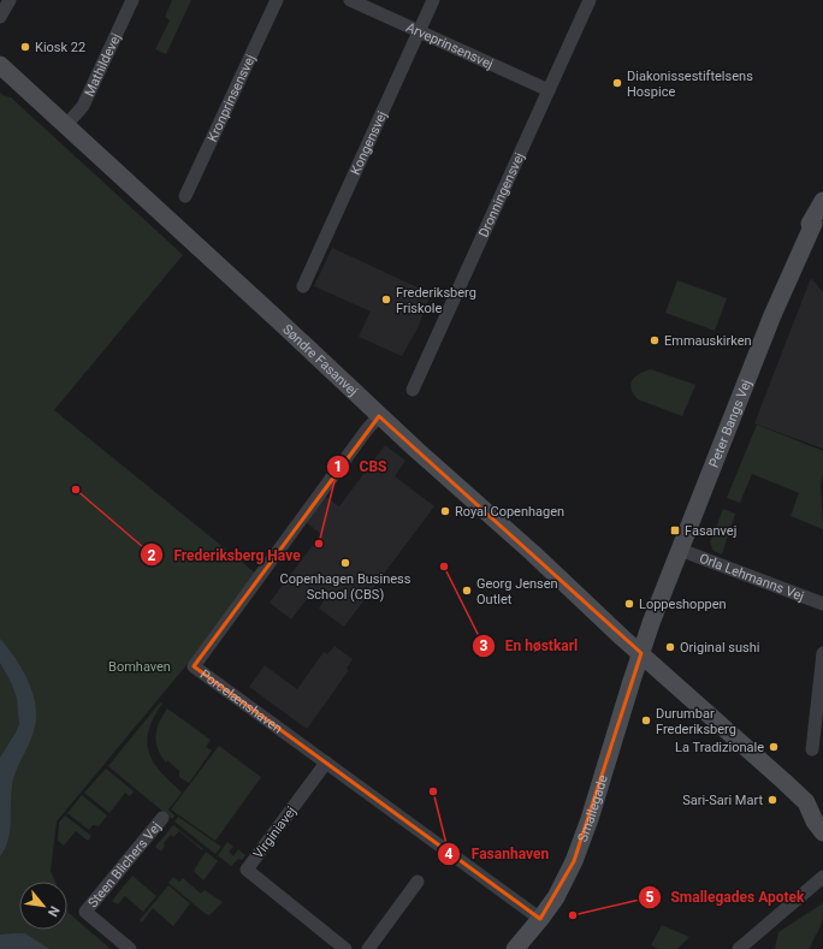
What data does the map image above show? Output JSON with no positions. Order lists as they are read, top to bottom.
{
  "streets": {
    "street": [
      "Arveprinsensvej",
      "Mathildevej",
      "Kronprinsensvej",
      "Kongensvej",
      "Dronningensvej",
      "Søndre Fasanvej",
      "Peter Bangs Vej",
      "Orla Lehmanns Vej",
      "Porcelænshaven",
      "Smallegade",
      "Virginiavej",
      "Steen Blichers Vej"
    ]
  },
  "crossings": [
    ["Arveprinsensvej", "Kongensvej"],
    ["Arveprinsensvej", "Dronningensvej"],
    ["Mathildevej", "Søndre Fasanvej"],
    ["Søndre Fasanvej", "Peter Bangs Vej"],
    ["Søndre Fasanvej", "Porcelænshaven"],
    ["Søndre Fasanvej", "Smallegade"],
    ["Peter Bangs Vej", "Orla Lehmanns Vej"],
    ["Peter Bangs Vej", "Smallegade"],
    ["Porcelænshaven", "Smallegade"],
    ["Porcelænshaven", "Virginiavej"]
  ],
  "parks": ["Bomhaven"],
  "places": {
    "other": [
      "Kiosk 22",
      "Diakonissestiftelsens Hospice",
      "Frederiksberg Friskole",
      "Emmauskirken",
      "Frederiksberg Have",
      "Royal Copenhagen",
      "CBS",
      "Copenhagen Business School (CBS)",
      "En høstkarl",
      "Georg Jensen Outlet",
      "Loppeshoppen",
      "Original sushi",
      "Durumbar Frederiksberg",
      "La Tradizionale",
      "Fasanhaven",
      "Sari-Sari Mart",
      "Smallegades Apotek"
    ],
    "transit": ["Fasanvej"]
  },
  "north": "bottom right"
}
